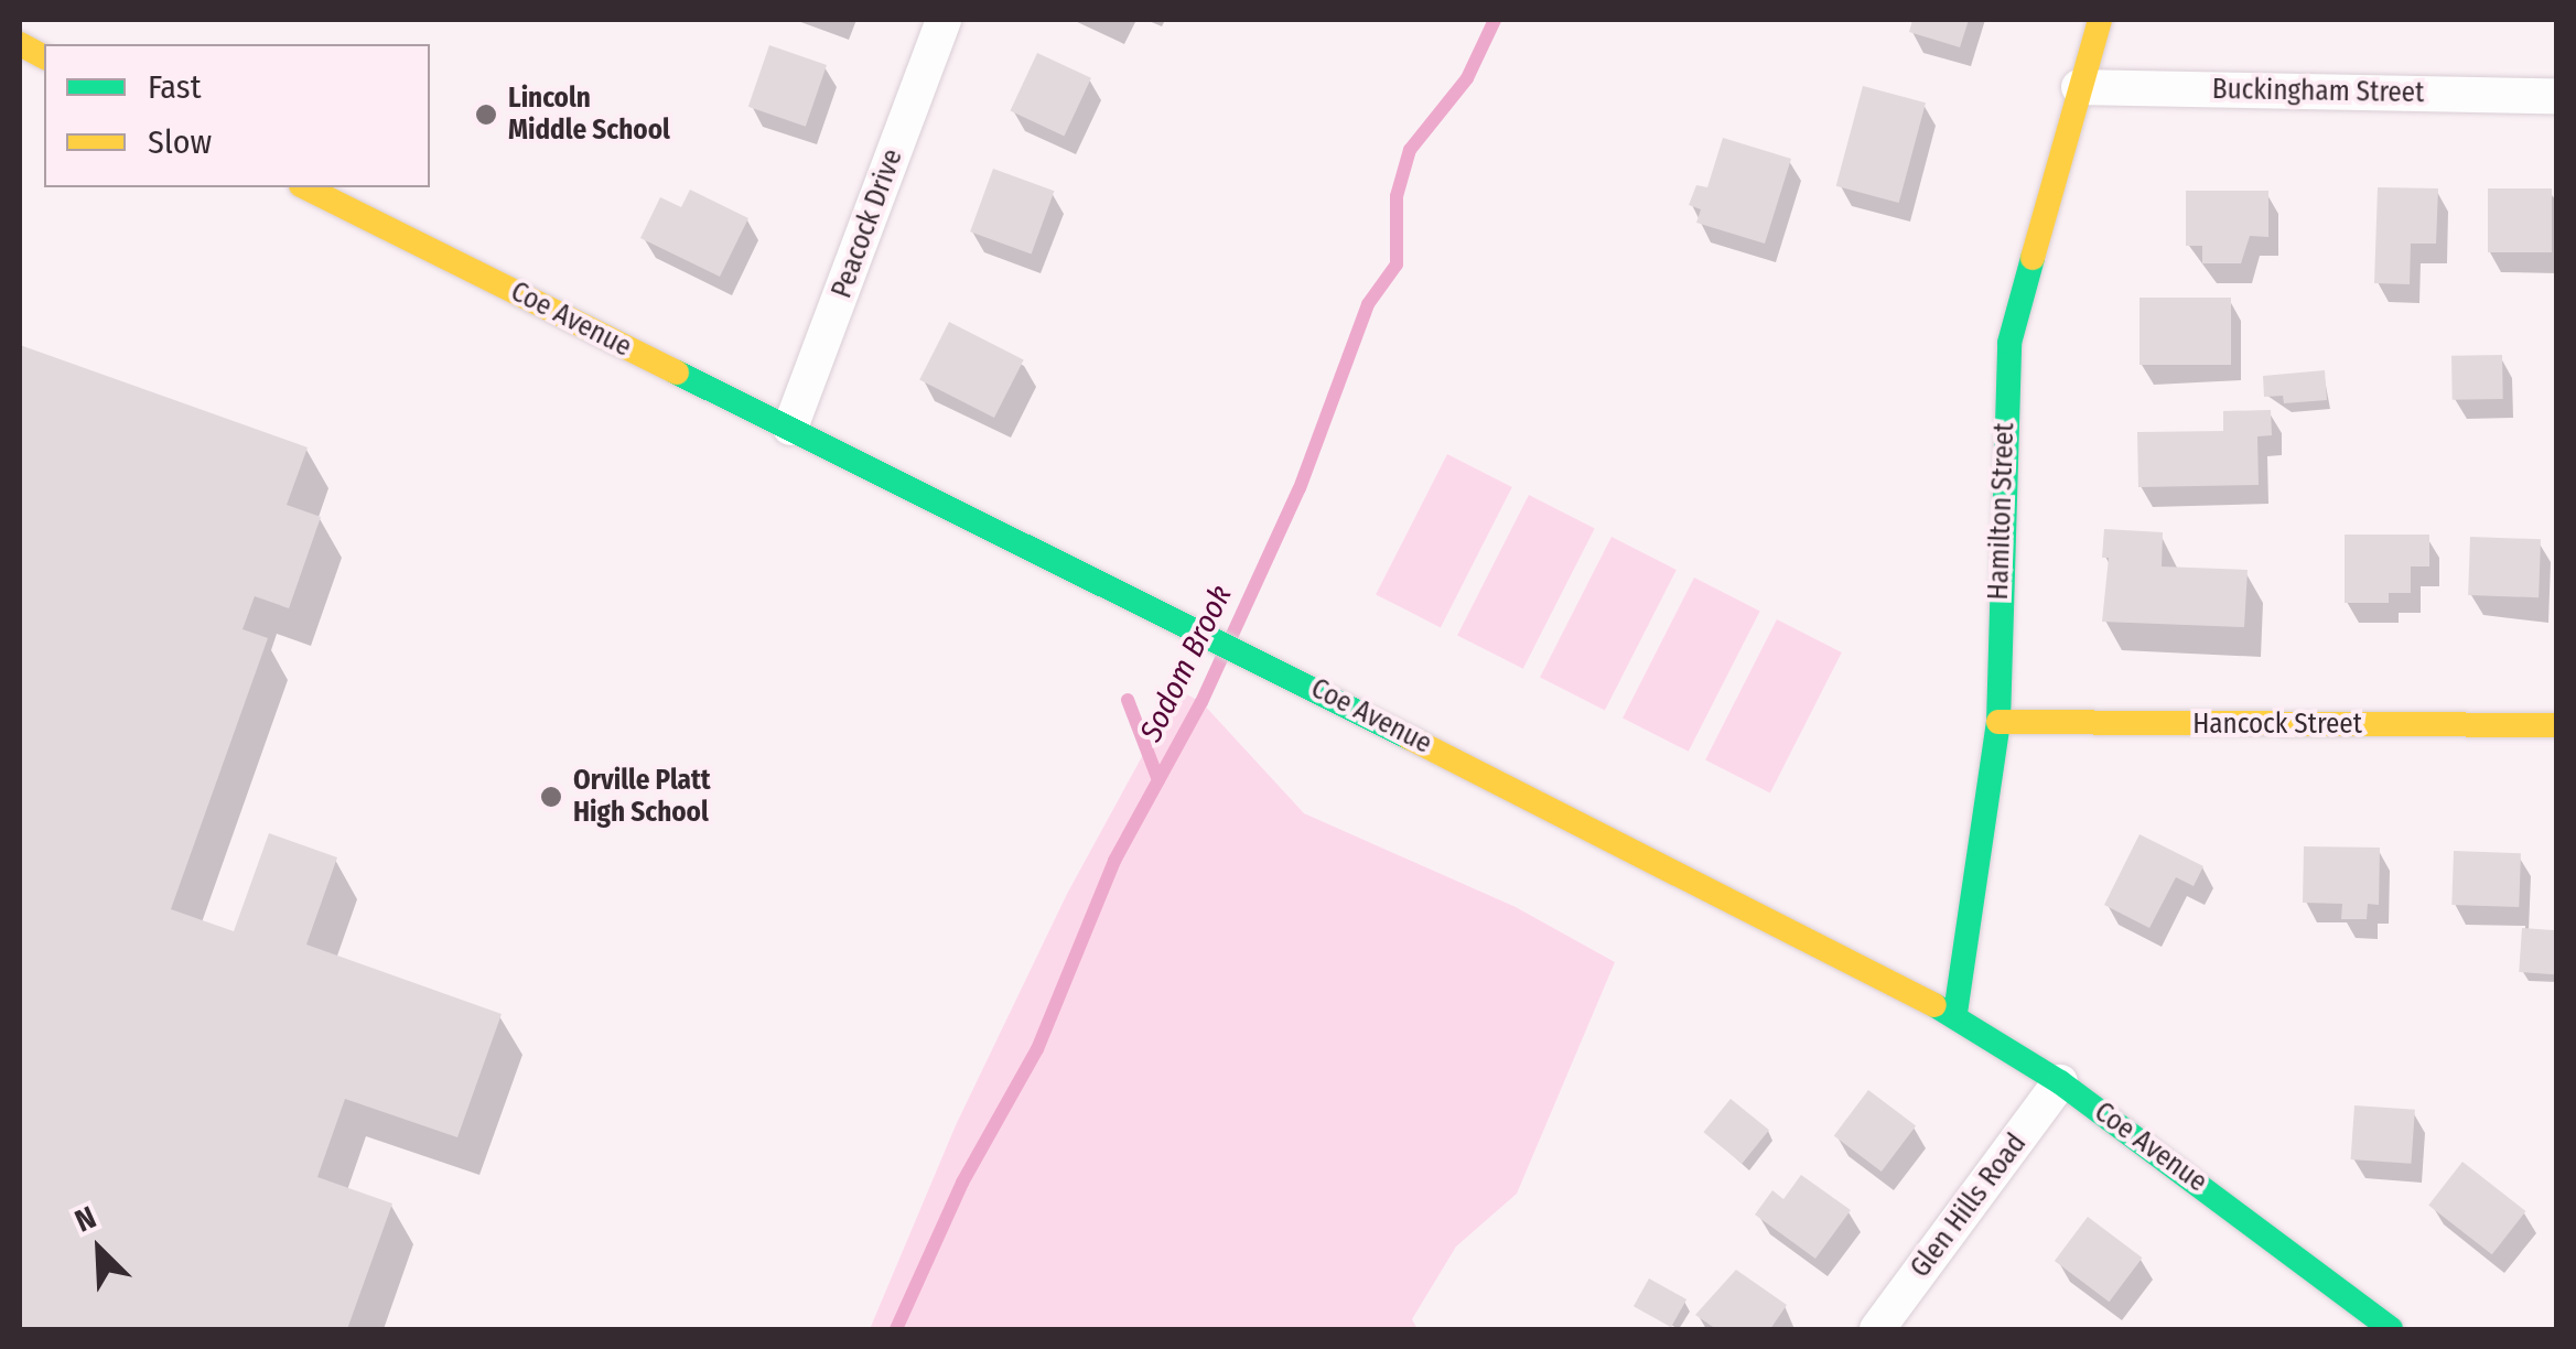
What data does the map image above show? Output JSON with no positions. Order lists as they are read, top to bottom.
{
  "streets": {
    "street": [
      "Buckingham Street",
      "Peacock Drive",
      "Coe Avenue",
      "Hamilton Street",
      "Hancock Street",
      "Glen Hills Road"
    ]
  },
  "crossings": [
    ["Buckingham Street", "Hamilton Street"],
    ["Peacock Drive", "Coe Avenue"],
    ["Coe Avenue", "Hamilton Street"],
    ["Coe Avenue", "Glen Hills Road"],
    ["Hamilton Street", "Hancock Street"]
  ],
  "water": ["Sodom Brook"],
  "places": ["Lincoln Middle School", "Orville Platt High School"],
  "legend": ["Fast", "Slow"],
  "north": "top left"
}
